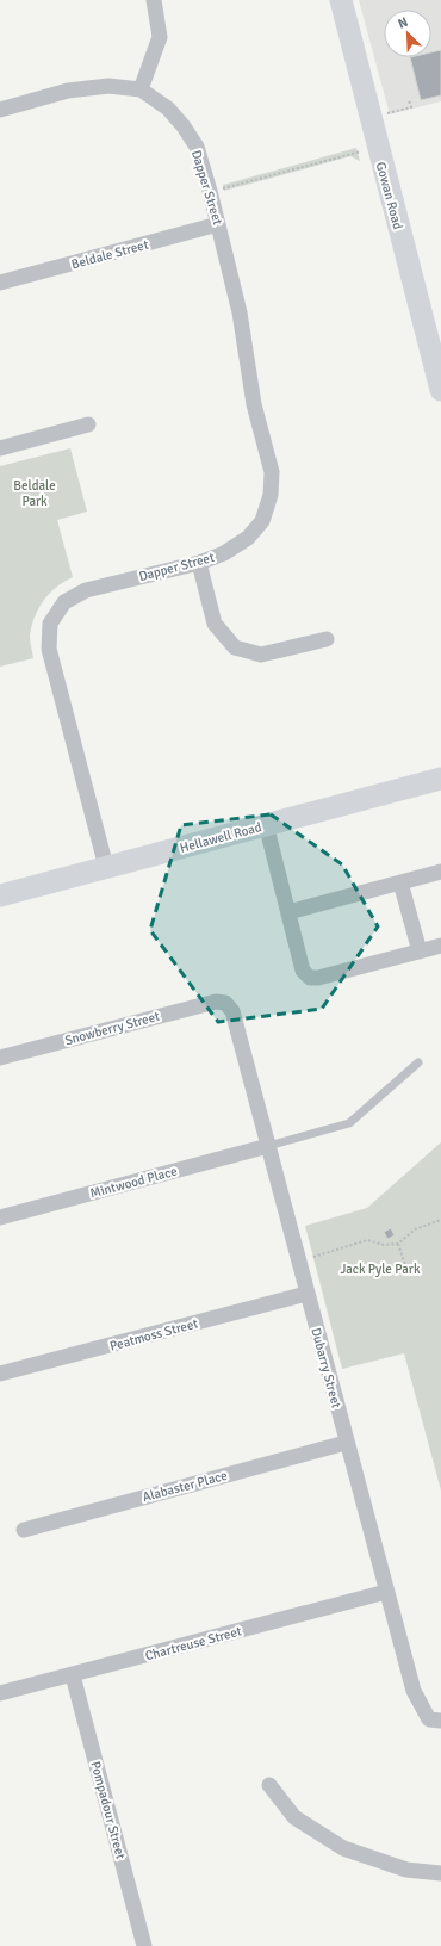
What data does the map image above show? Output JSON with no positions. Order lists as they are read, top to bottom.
{
  "streets": {
    "street": [
      "Dapper Street",
      "Gowan Road",
      "Beldale Street",
      "Hellawell Road",
      "Snowberry Street",
      "Mintwood Place",
      "Peatmoss Street",
      "Dubarry Street",
      "Alabaster Place",
      "Chartreuse Street",
      "Pompadour Street"
    ]
  },
  "crossings": [
    ["Dapper Street", "Beldale Street"],
    ["Dapper Street", "Hellawell Road"],
    ["Snowberry Street", "Dubarry Street"],
    ["Mintwood Place", "Dubarry Street"],
    ["Peatmoss Street", "Dubarry Street"],
    ["Dubarry Street", "Alabaster Place"],
    ["Dubarry Street", "Chartreuse Street"],
    ["Chartreuse Street", "Pompadour Street"]
  ],
  "parks": ["Beldale Park", "Jack Pyle Park"],
  "north": "top left"
}
